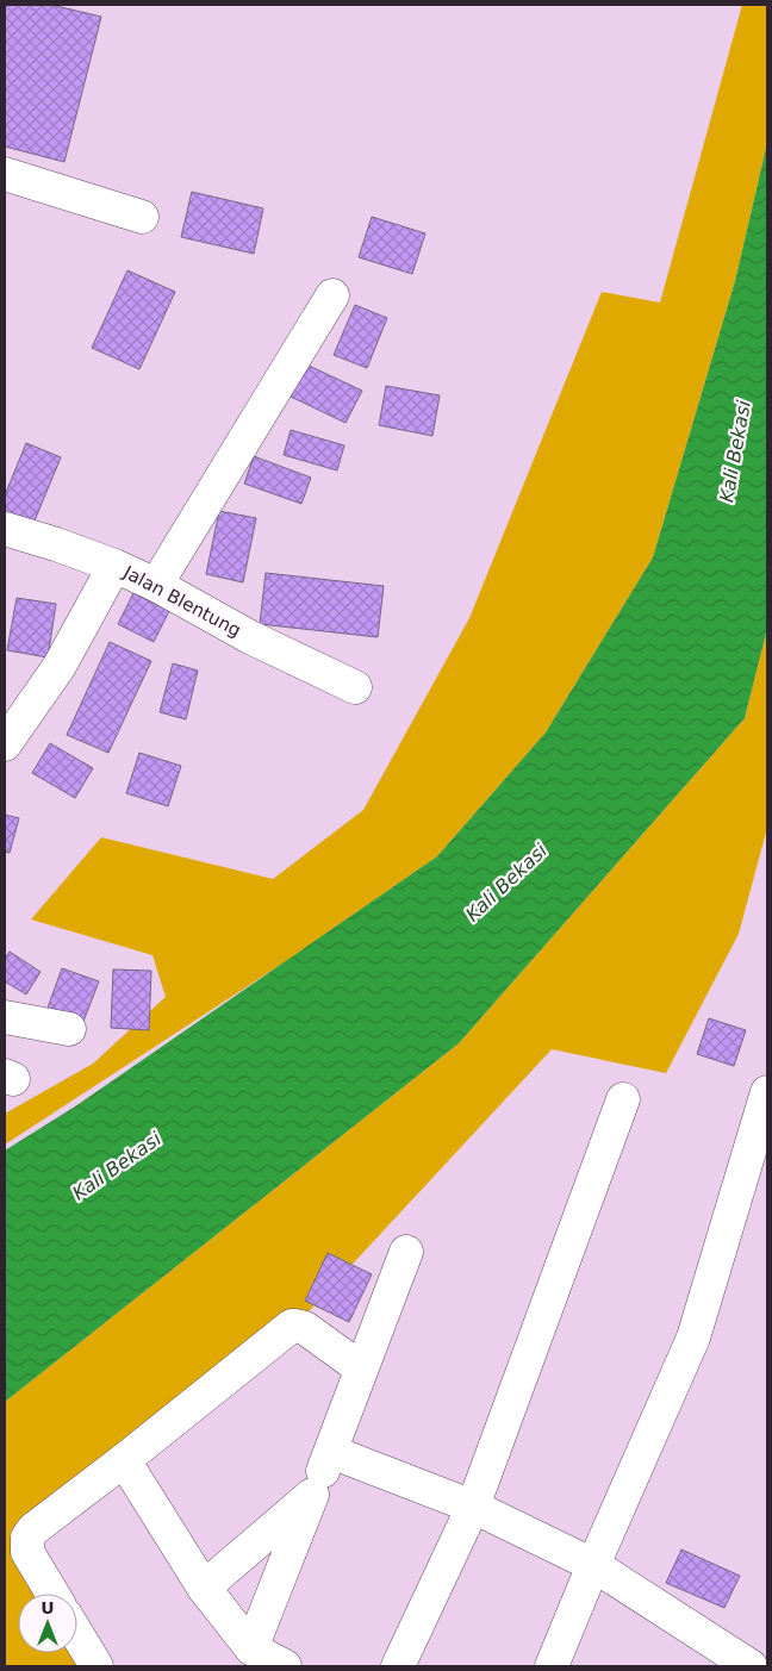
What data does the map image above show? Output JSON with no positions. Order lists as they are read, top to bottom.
{
  "streets": {
    "street": ["Jalan Blentung"]
  },
  "water": ["Kali Bekasi"],
  "north": "top"
}
